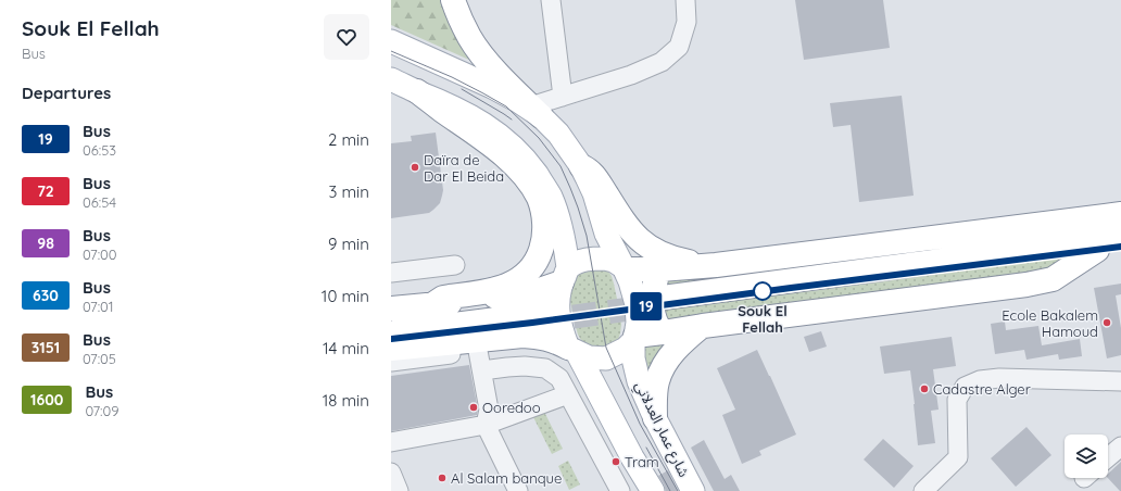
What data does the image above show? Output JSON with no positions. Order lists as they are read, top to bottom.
{
  "streets": {
    "main road": ["شارع عمار العدلاني"]
  },
  "places": [
    "Daïra de Dar El Beida",
    "Souk El Fellah",
    "Ecole Bakalem Hamoud",
    "Cadastre Alger",
    "Ooredoo",
    "Tram",
    "Al Salam banque"
  ],
  "lines": ["bus line 19"],
  "page": {
    "heading": [
      ["Souk El Fellah", "Bus"],
      "Departures"
    ],
    "on_map": "19",
    "list": [
      {
        "mark": "19",
        "name": "Bus",
        "note": "06:53",
        "value": "2 min"
      },
      {
        "mark": "72",
        "name": "Bus",
        "note": "06:54",
        "value": "3 min"
      },
      {
        "mark": "98",
        "name": "Bus",
        "note": "07:00",
        "value": "9 min"
      },
      {
        "mark": "630",
        "name": "Bus",
        "note": "07:01",
        "value": "10 min"
      },
      {
        "mark": "3151",
        "name": "Bus",
        "note": "07:05",
        "value": "14 min"
      },
      {
        "mark": "1600",
        "name": "Bus",
        "note": "07:09",
        "value": "18 min"
      }
    ]
  }
}
